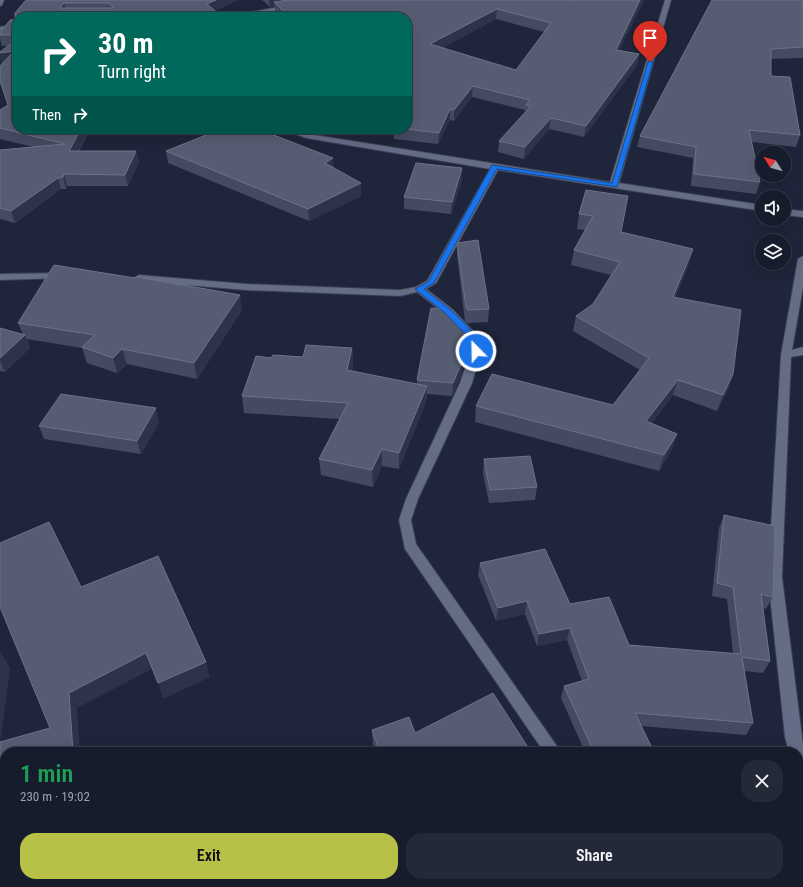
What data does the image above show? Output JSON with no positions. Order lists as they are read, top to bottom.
{
  "north": "top left",
  "page": {
    "turn": ["30 m", "Turn right"],
    "then": "Then",
    "heading": ["1 min", "230 m · 19:02"],
    "buttons": ["Exit", "Share"]
  }
}
